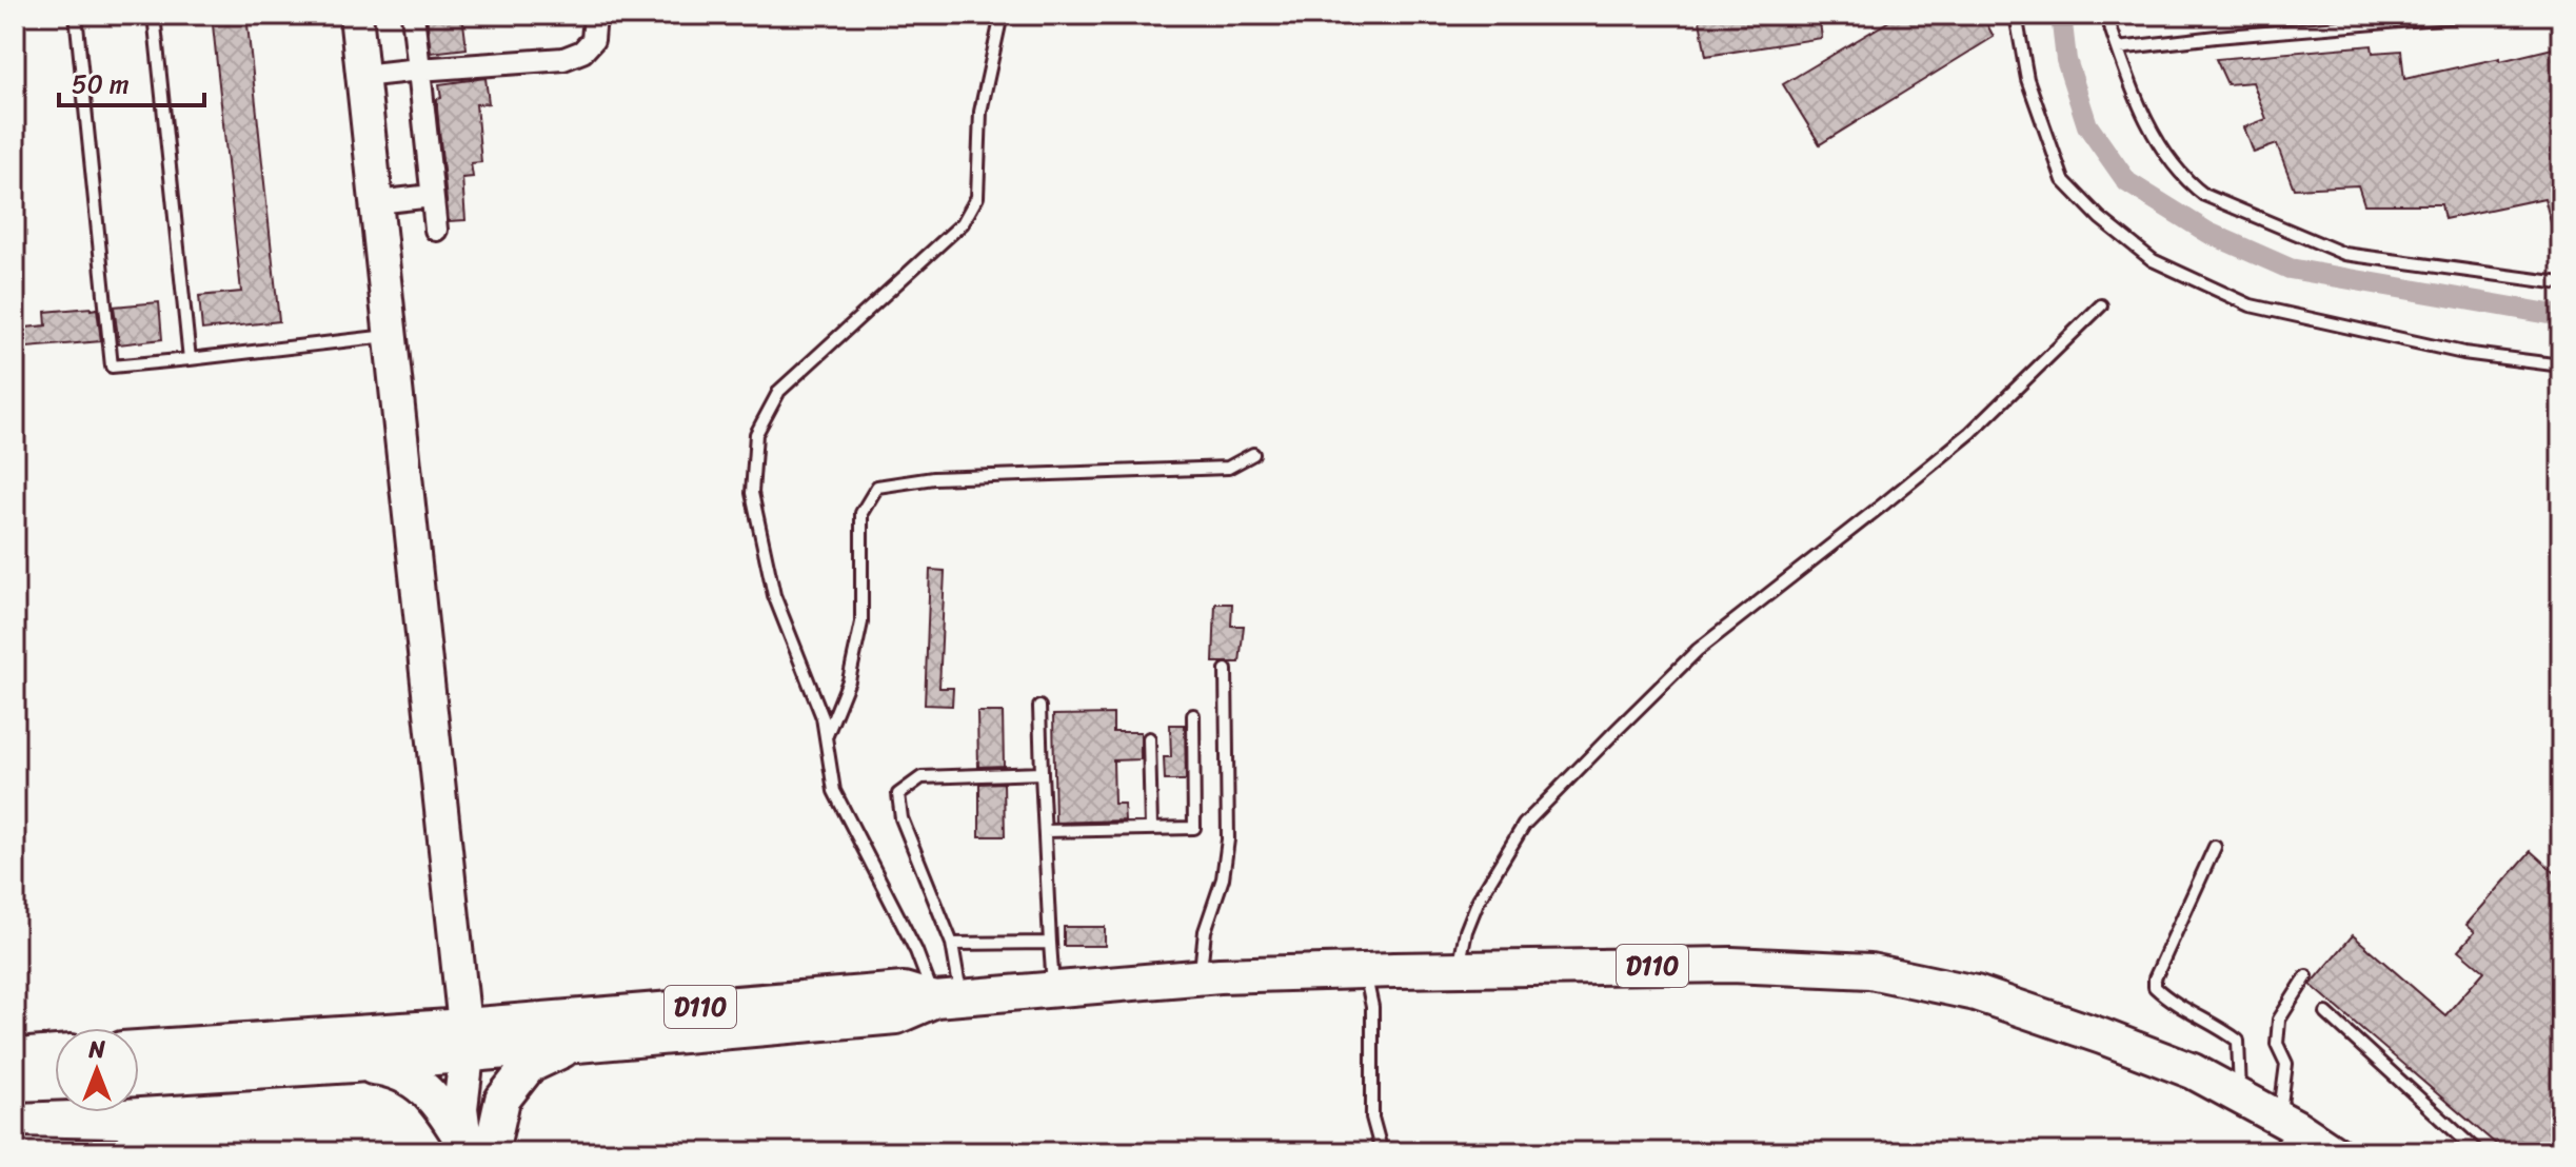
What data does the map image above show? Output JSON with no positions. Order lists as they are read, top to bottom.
{
  "streets": {
    "main road": ["D110"]
  },
  "scale_bar": "50 m",
  "north": "top"
}
